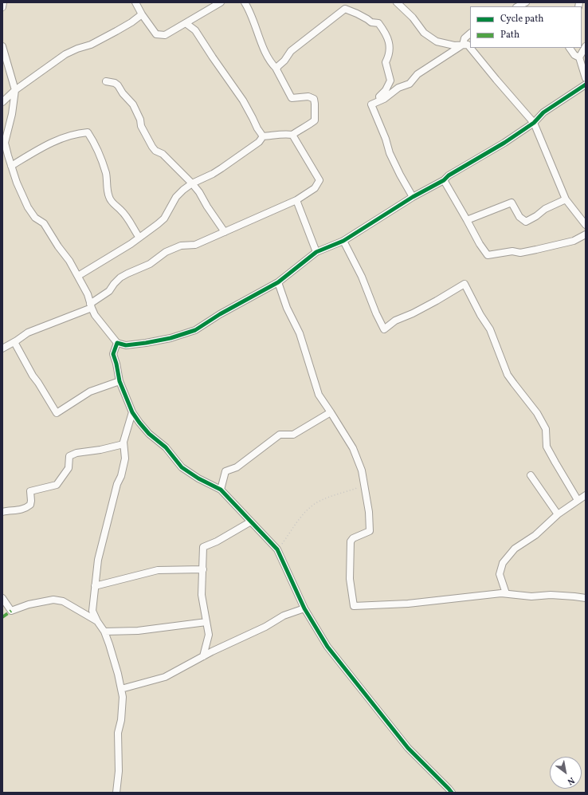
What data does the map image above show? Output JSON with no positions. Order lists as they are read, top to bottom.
{
  "legend": ["Cycle path", "Path"],
  "north": "bottom right"
}
